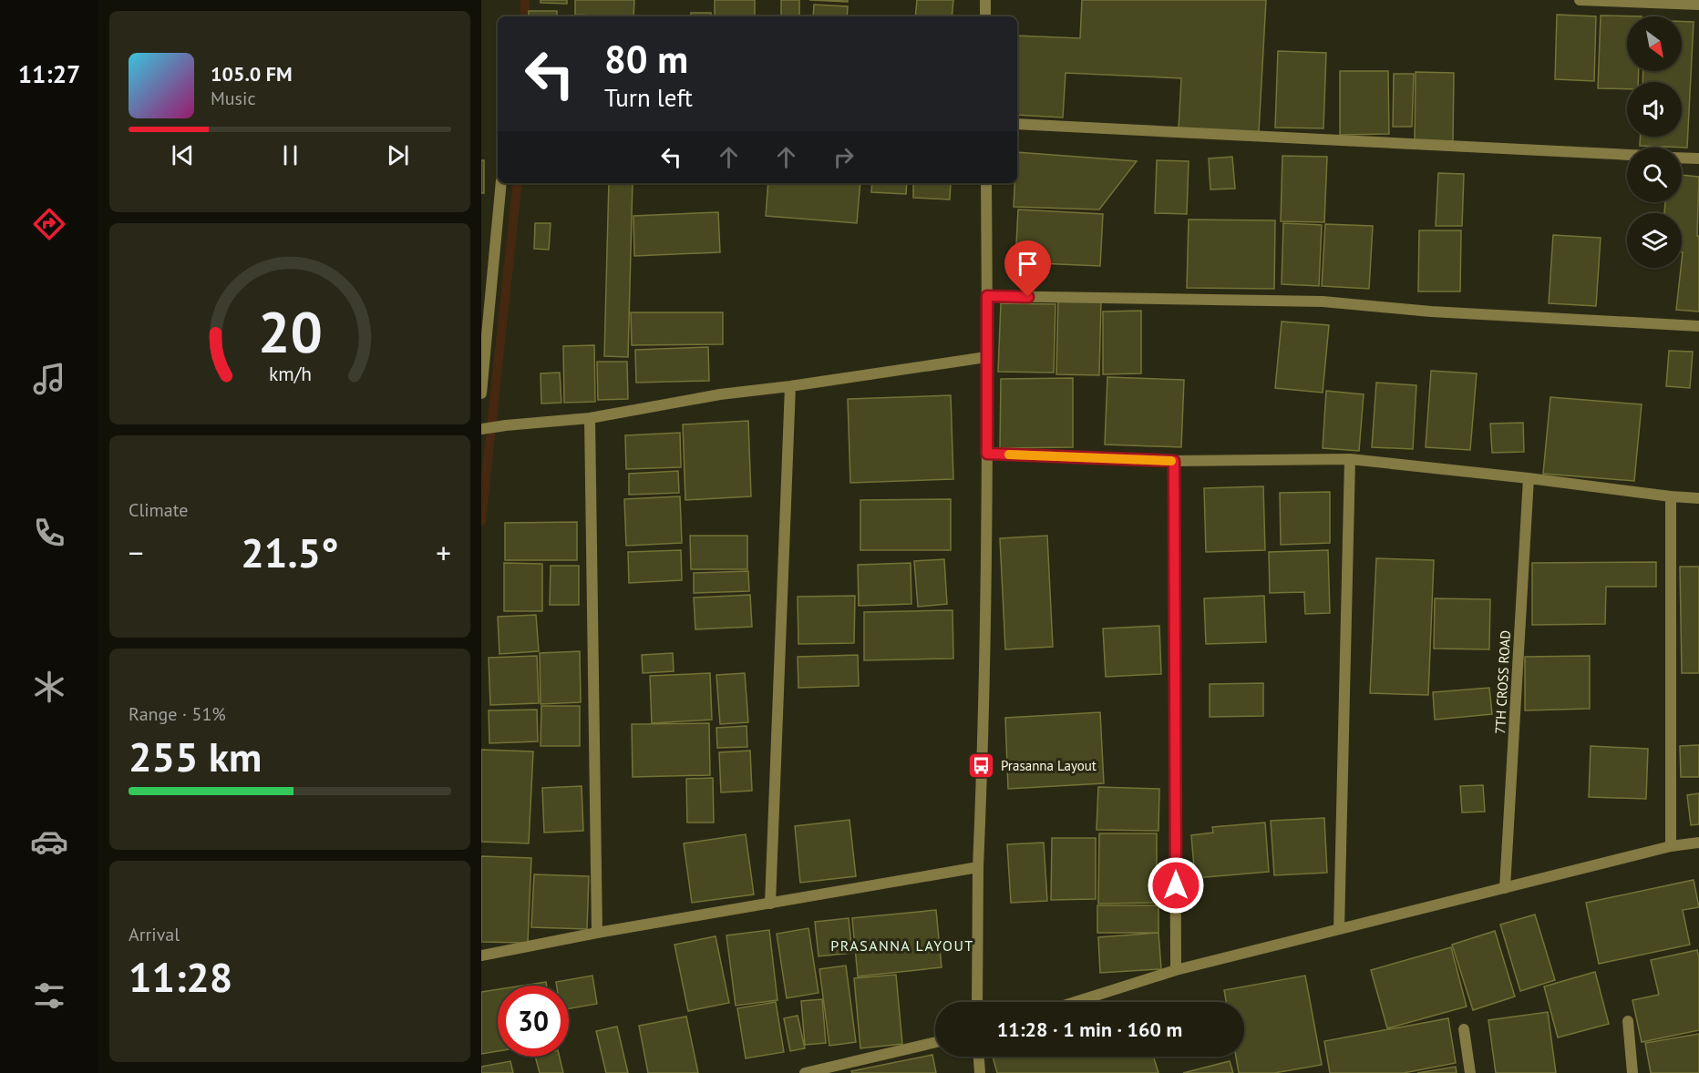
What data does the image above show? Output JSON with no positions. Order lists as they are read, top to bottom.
{
  "streets": {
    "street": ["7TH CROSS ROAD"]
  },
  "districts": ["PRASANNA LAYOUT"],
  "places": {
    "bus stop": ["Prasanna Layout"]
  },
  "north": "bottom right",
  "page": {
    "tabs": "11:27",
    "turn": ["80 m", "Turn left"],
    "song": ["105.0 FM", "Music"],
    "tile": [
      "Climate",
      ["Range · 51%", "255 km"],
      ["Arrival", "11:28"]
    ],
    "heat": ["−", "21.5°", "+"],
    "limit": "30",
    "trip": "11:28 · 1 min · 160 m",
    "gauge": ["20", "km/h"]
  }
}
